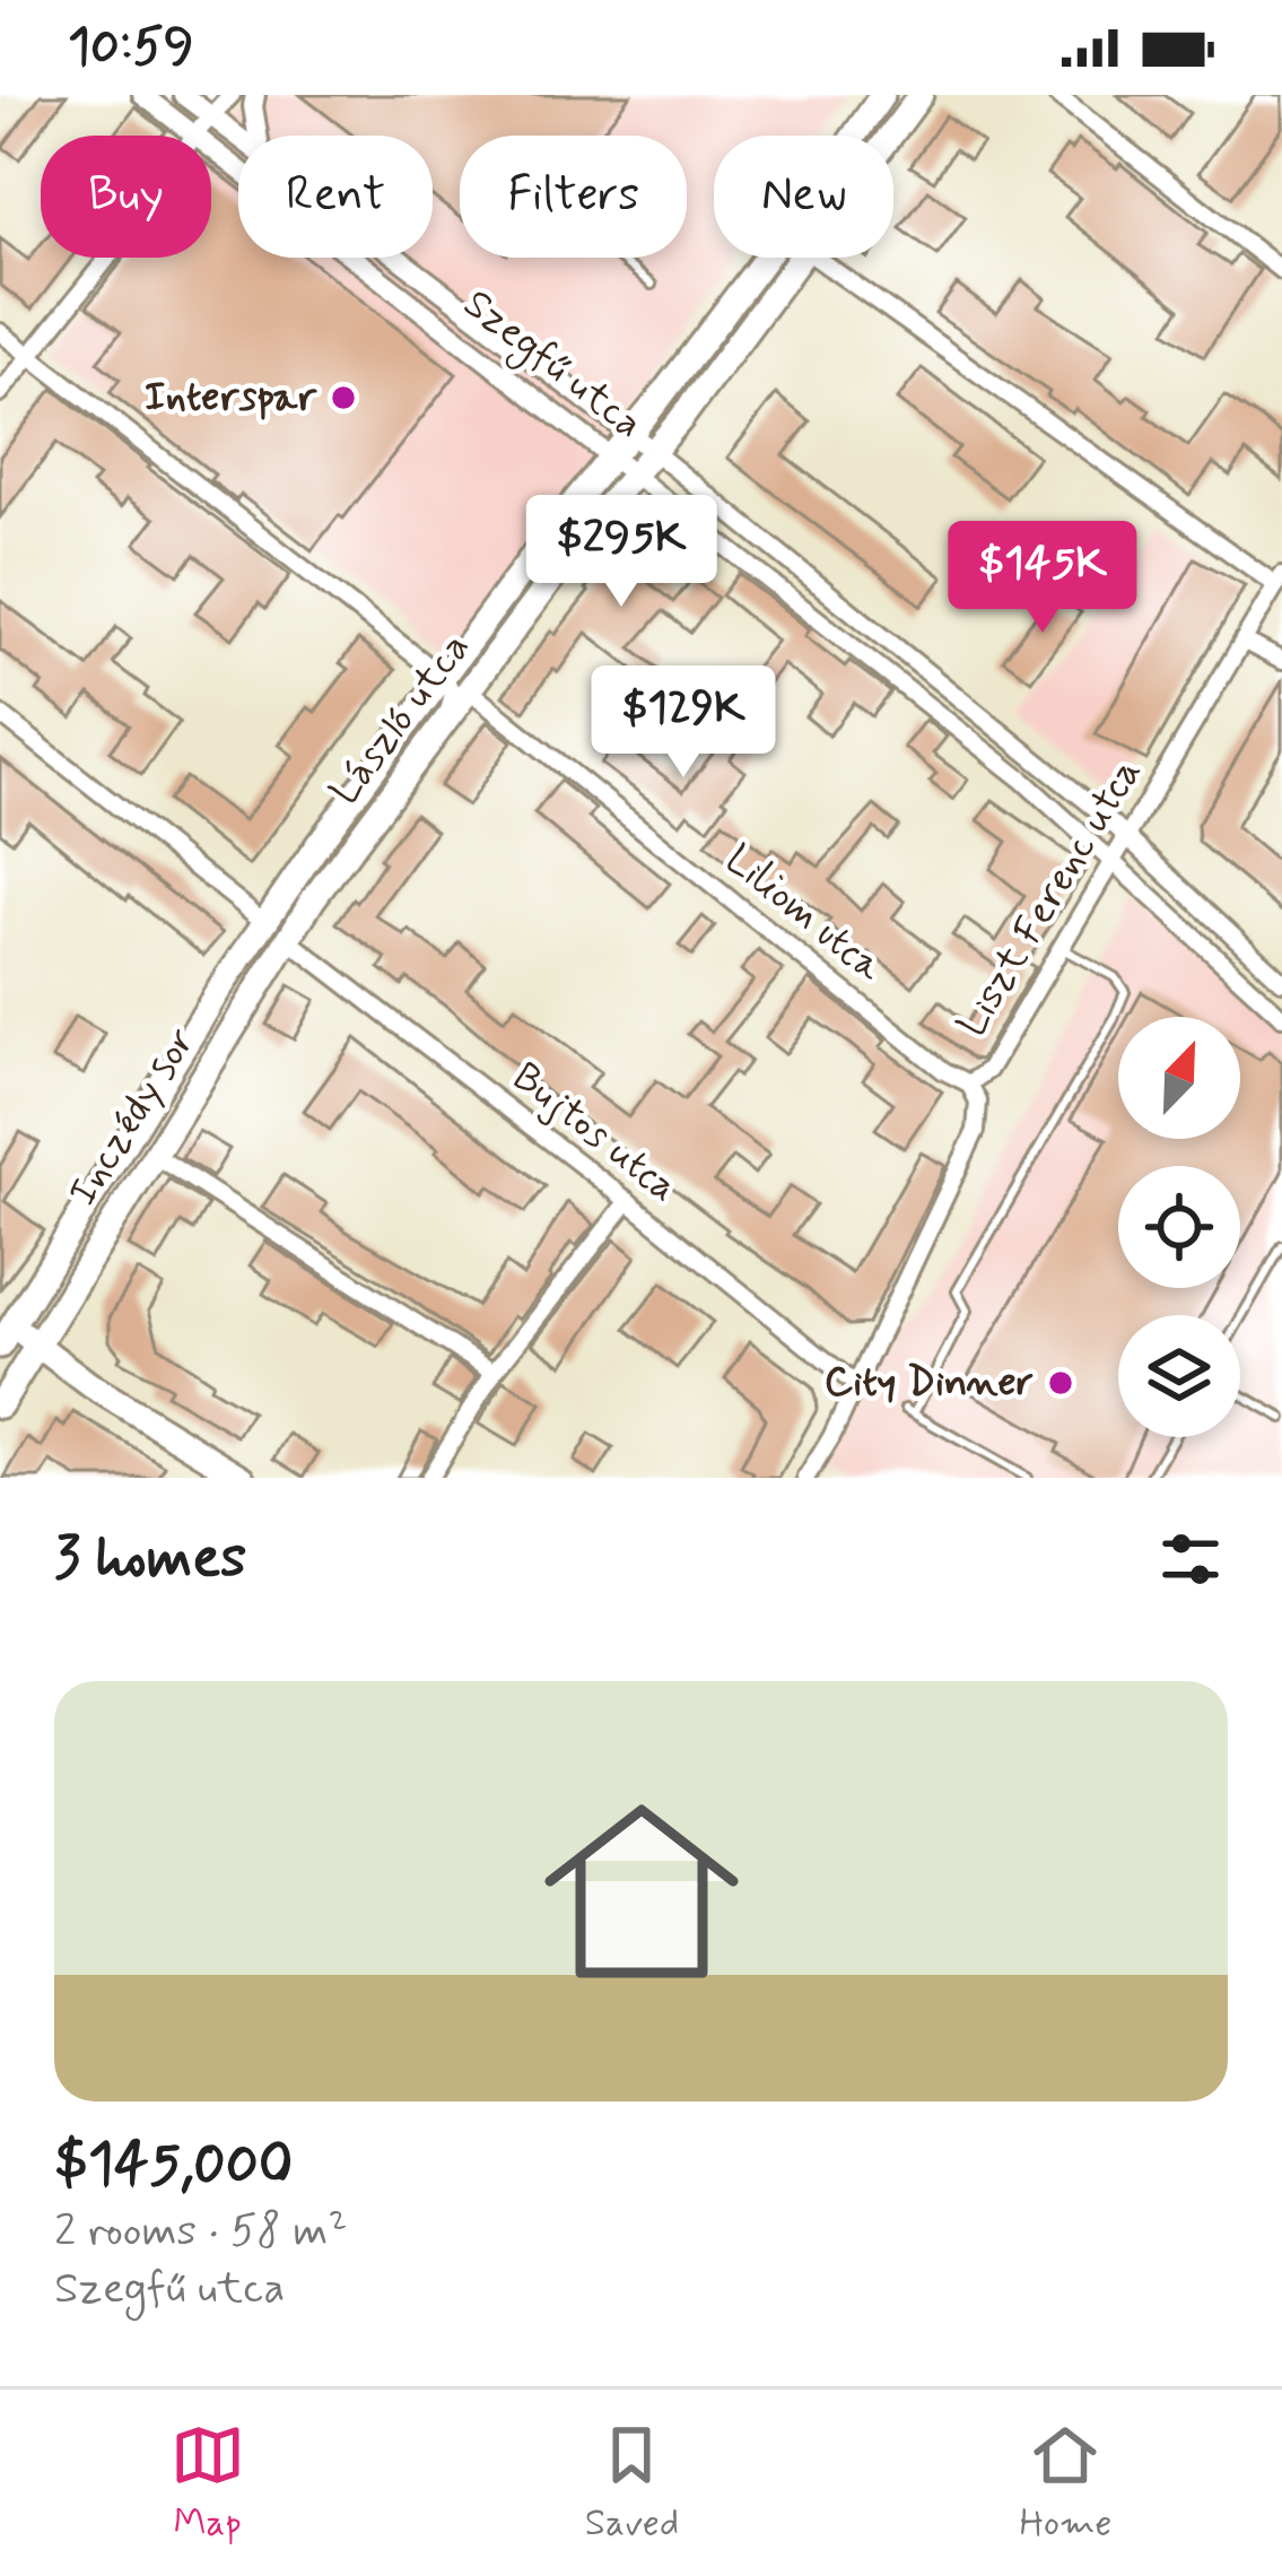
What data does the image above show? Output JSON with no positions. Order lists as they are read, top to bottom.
{
  "streets": {
    "main road": ["László utca", "Inczédy sor"],
    "street": [
      "Szegfű utca",
      "Liszt Ferenc utca",
      "Liliom utca",
      "Bujtos utca"
    ]
  },
  "crossings": [
    ["Szegfű utca", "László utca"],
    ["Szegfű utca", "Liszt Ferenc utca"],
    ["László utca", "Liliom utca"],
    ["László utca", "Inczédy sor"],
    ["László utca", "Bujtos utca"],
    ["Liszt Ferenc utca", "Liliom utca"],
    ["Liszt Ferenc utca", "Bujtos utca"],
    ["Inczédy sor", "Bujtos utca"]
  ],
  "places": ["Interspar", "City Dinner"],
  "north": "top right",
  "page": {
    "status": "10:59",
    "chip": [
      "Buy",
      "Rent",
      "Filters",
      "New"
    ],
    "price": ["$295K", "$145K", "$129K"],
    "heading": "3 homes",
    "list": [
      {
        "name": "$145,000",
        "note": "2 rooms · 58 m² · Szegfű utca"
      }
    ],
    "tabs": ["Map", "Saved", "Home"]
  }
}
